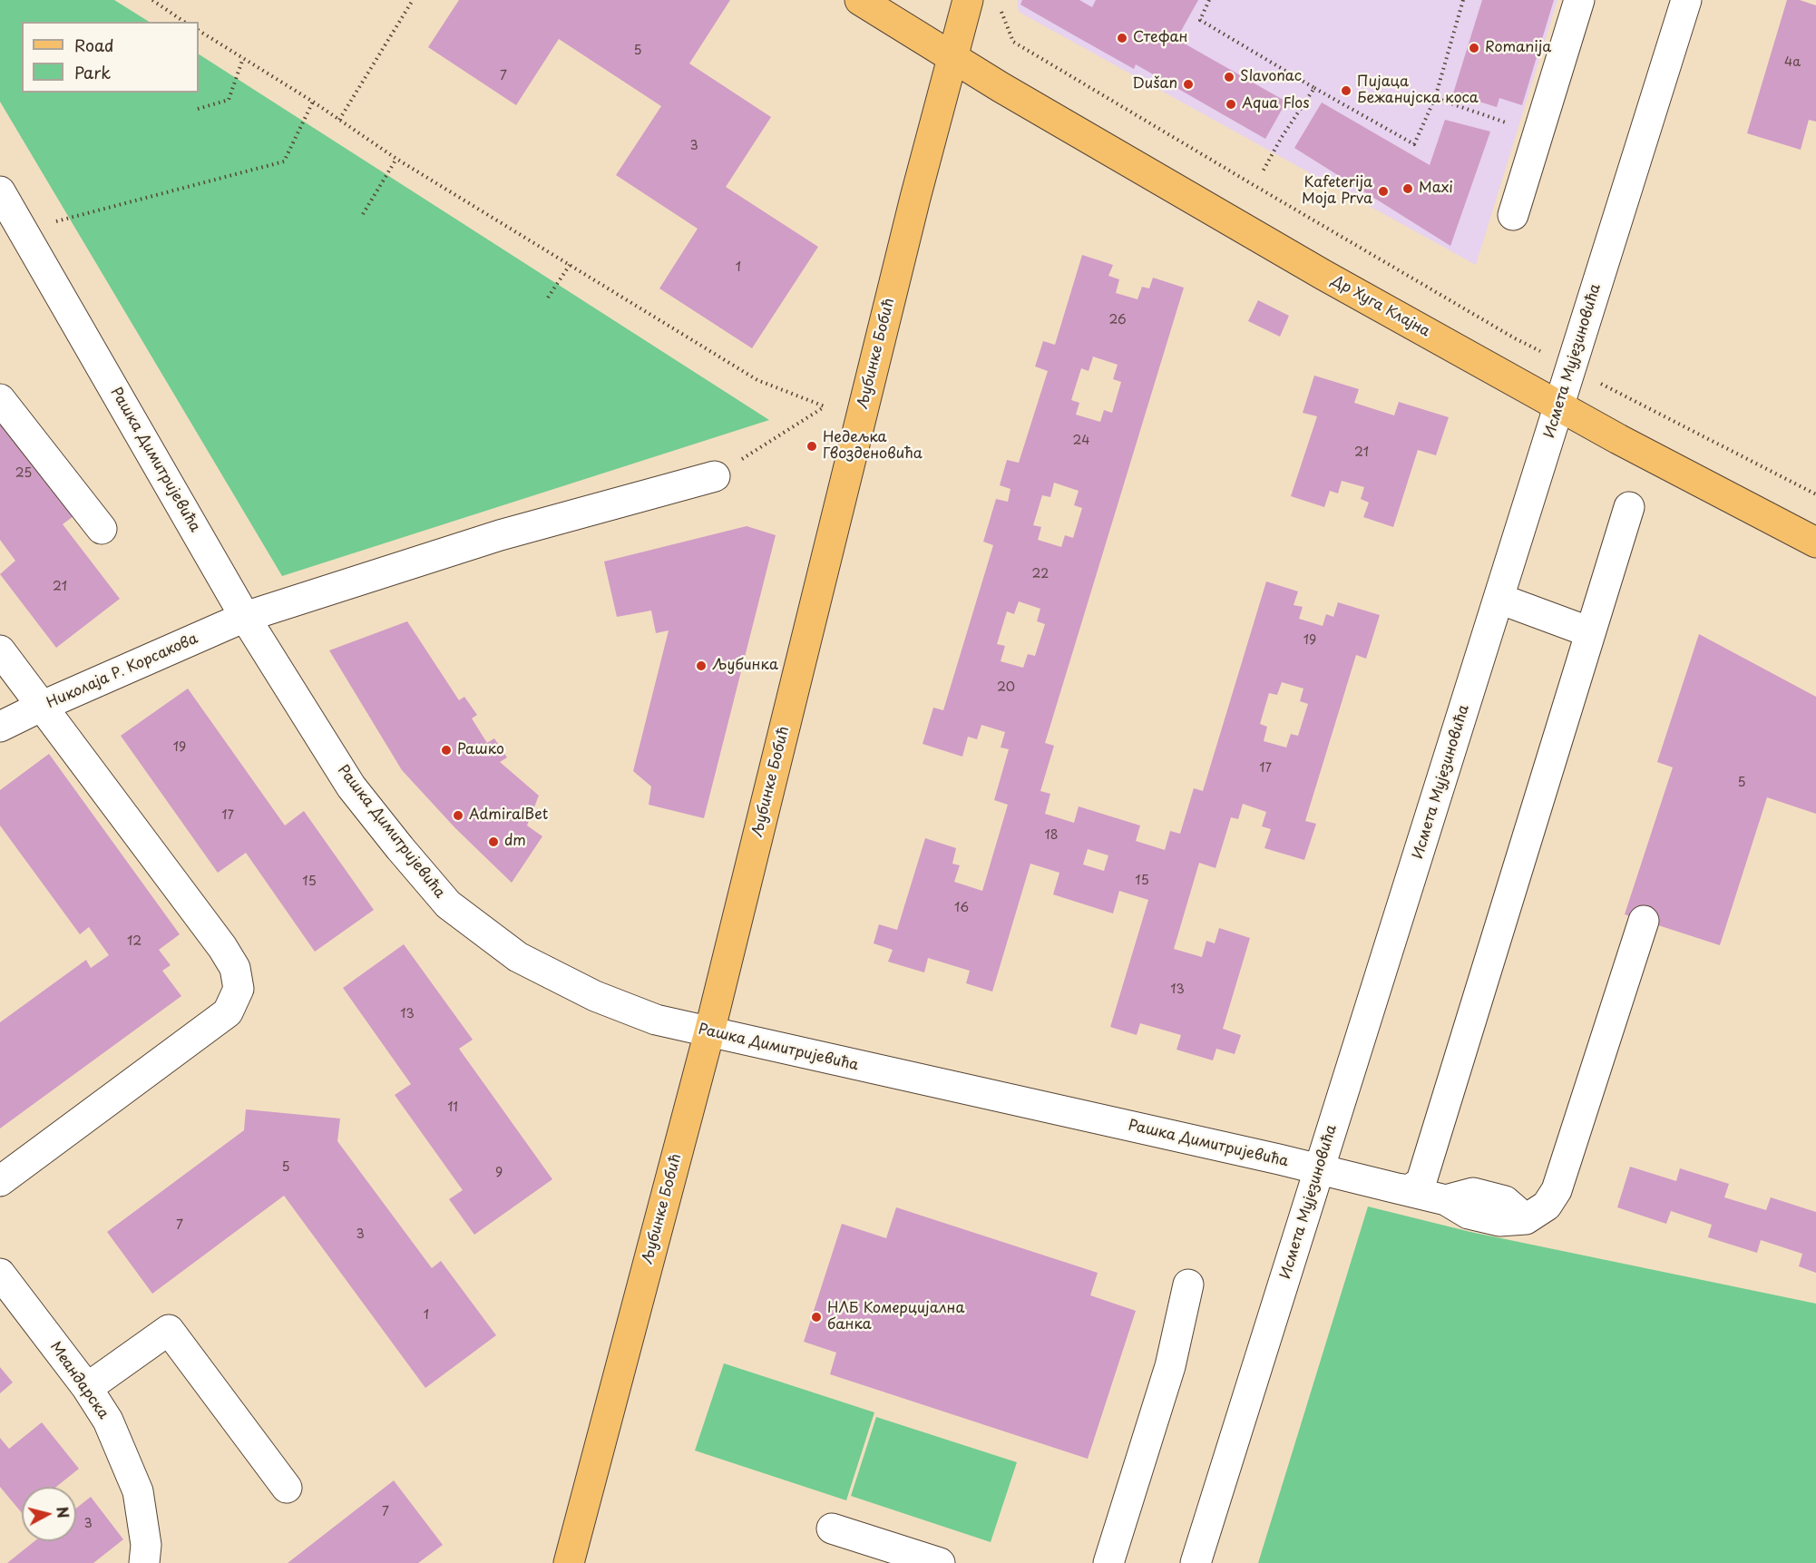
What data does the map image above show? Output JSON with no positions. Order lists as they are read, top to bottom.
{
  "streets": {
    "main road": ["Др Хуга Клајна", "Љубинке Бобић"],
    "street": [
      "Исмета Мујезиновића",
      "Рашка Димитријевића",
      "Николаја Р. Корсакова",
      "Меандарска"
    ]
  },
  "crossings": [
    ["Др Хуга Клајна", "Љубинке Бобић"],
    ["Др Хуга Клајна", "Исмета Мујезиновића"],
    ["Љубинке Бобић", "Рашка Димитријевића"],
    ["Исмета Мујезиновића", "Рашка Димитријевића"],
    ["Рашка Димитријевића", "Николаја Р. Корсакова"]
  ],
  "places": [
    "Стефан",
    "Romanija",
    "Slavonac",
    "Dušan",
    "Пијаца Бежанијска коса",
    "Aqua Flos",
    "Maxi",
    "Kafeterija Moja Prva",
    "Недељка Гвозденовића",
    "Љубинка",
    "Рашко",
    "AdmiralBet",
    "dm",
    "НЛБ Комерцијална банка"
  ],
  "house_numbers": [
    "5",
    "4a",
    "7",
    "3",
    "1",
    "26",
    "24",
    "21",
    "25",
    "22",
    "21",
    "19",
    "20",
    "19",
    "17",
    "5",
    "17",
    "18",
    "15",
    "15",
    "16",
    "12",
    "13",
    "13",
    "11",
    "5",
    "9",
    "7",
    "3",
    "1",
    "7",
    "3"
  ],
  "legend": ["Road", "Park"],
  "north": "right"
}
